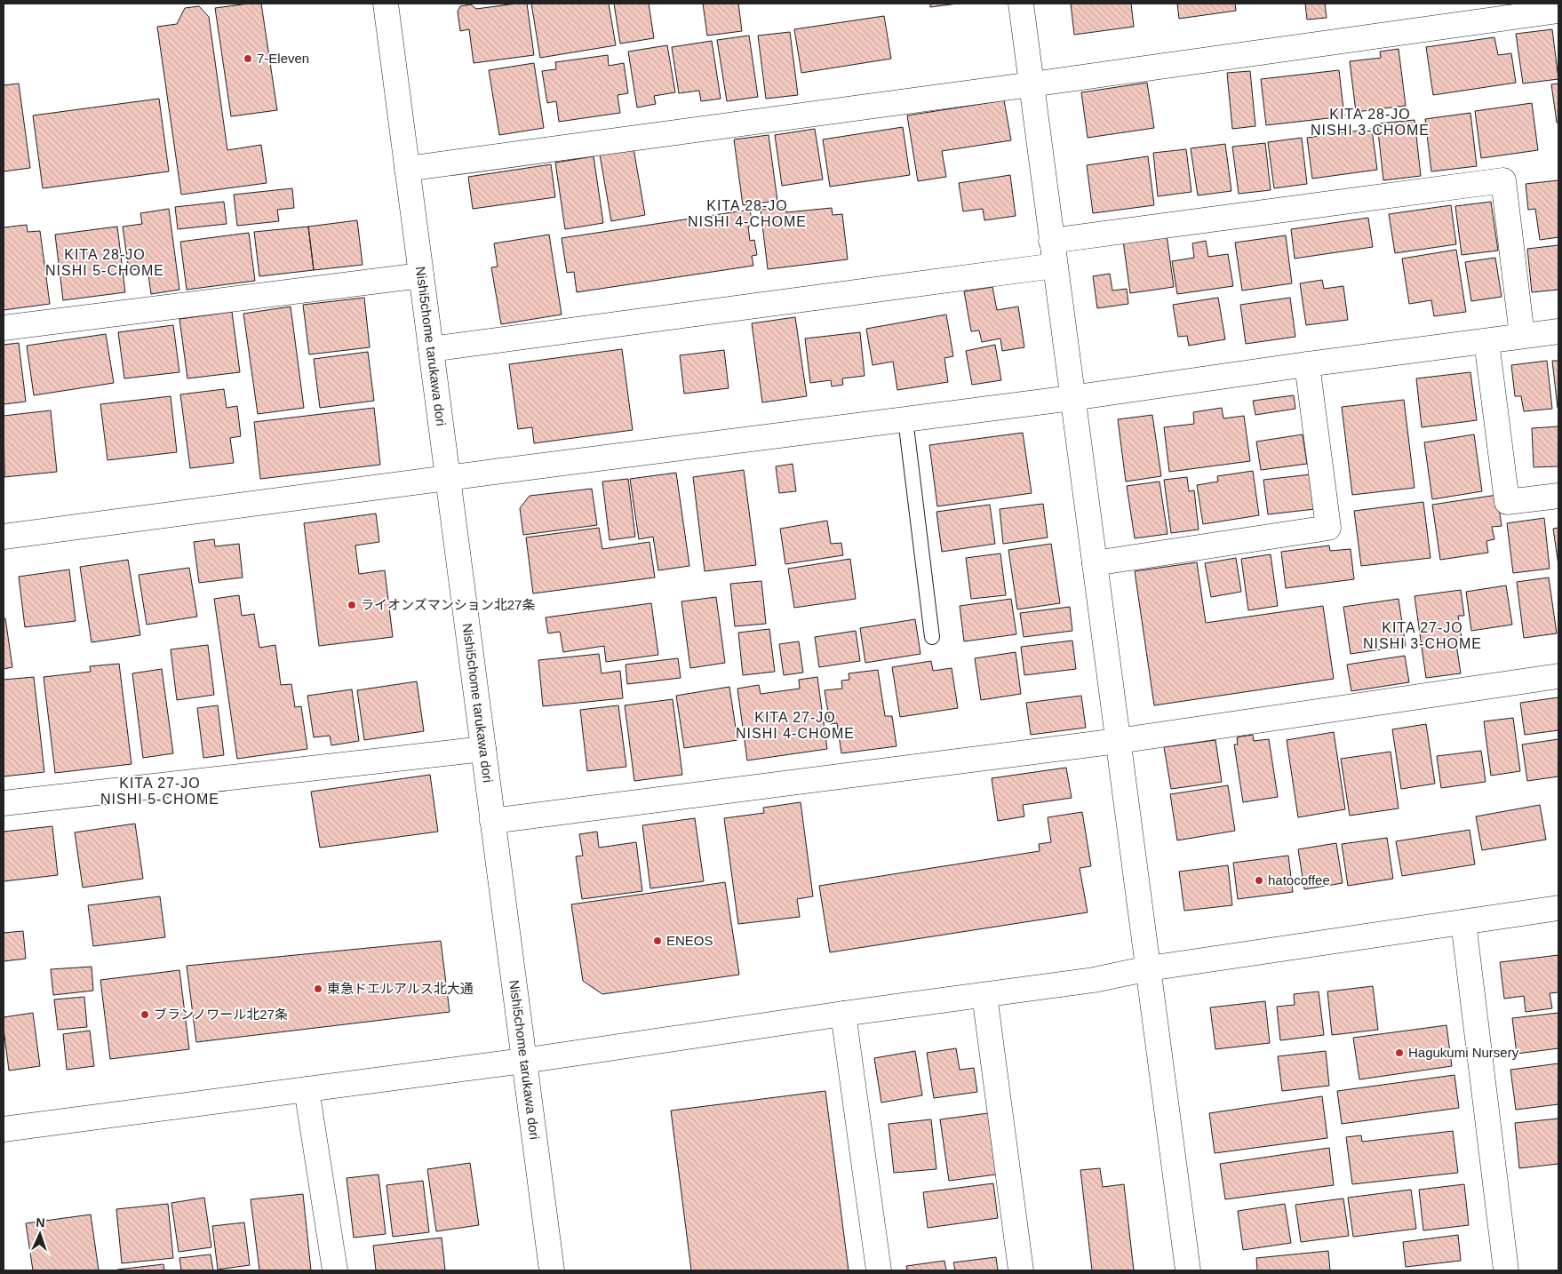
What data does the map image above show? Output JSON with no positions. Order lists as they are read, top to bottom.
{
  "streets": {
    "street": ["Nishi5chome tarukawa dori"]
  },
  "districts": [
    "KITA 28-JO NISHI 3-CHOME",
    "KITA 28-JO NISHI 4-CHOME",
    "KITA 28-JO NISHI 5-CHOME",
    "KITA 27-JO NISHI 3-CHOME",
    "KITA 27-JO NISHI 4-CHOME",
    "KITA 27-JO NISHI 5-CHOME"
  ],
  "places": [
    "7-Eleven",
    "ライオンズマンション北27条",
    "hatocoffee",
    "ENEOS",
    "東急ドエルアルス北大通",
    "ブランノワール北27条",
    "Hagukumi Nursery"
  ],
  "north": "top"
}
